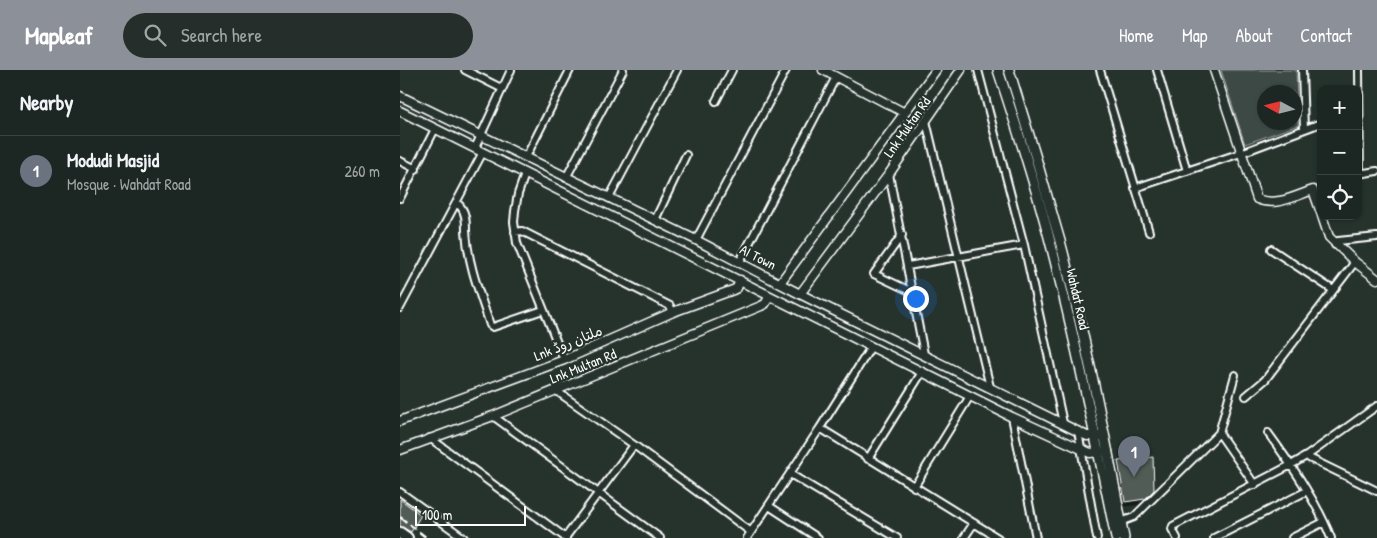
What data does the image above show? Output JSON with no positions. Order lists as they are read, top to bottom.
{
  "streets": {
    "main road": ["Wahdat Road"],
    "street": ["Lnk Multan Rd", "AI Town", "Lnk ملتان روڈ"]
  },
  "crossings": [
    ["Lnk Multan Rd", "AI Town"],
    ["AI Town", "Wahdat Road"]
  ],
  "scale_bar": "100 m",
  "north": "left",
  "page": {
    "header": "Mapleaf",
    "search": "Search here",
    "nav": [
      "Home",
      "Map",
      "About",
      "Contact"
    ],
    "heading": "Nearby",
    "map_buttons": ["+", "−"],
    "list": [
      {
        "mark": "1",
        "name": "Modudi Masjid",
        "note": "Mosque · Wahdat Road",
        "value": "260 m"
      }
    ],
    "pins": "1",
    "scale": "100 m"
  }
}
